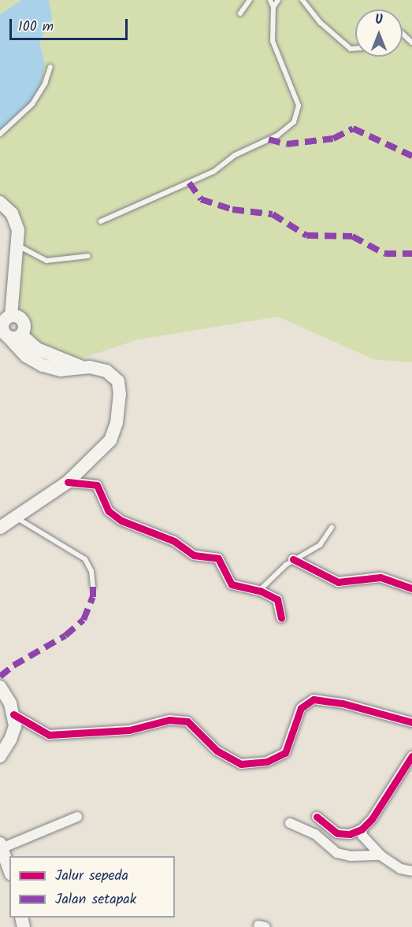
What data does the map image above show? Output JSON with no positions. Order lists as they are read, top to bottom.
{
  "legend": ["Jalur sepeda", "Jalan setapak"],
  "scale_bar": "100 m",
  "north": "top"
}
